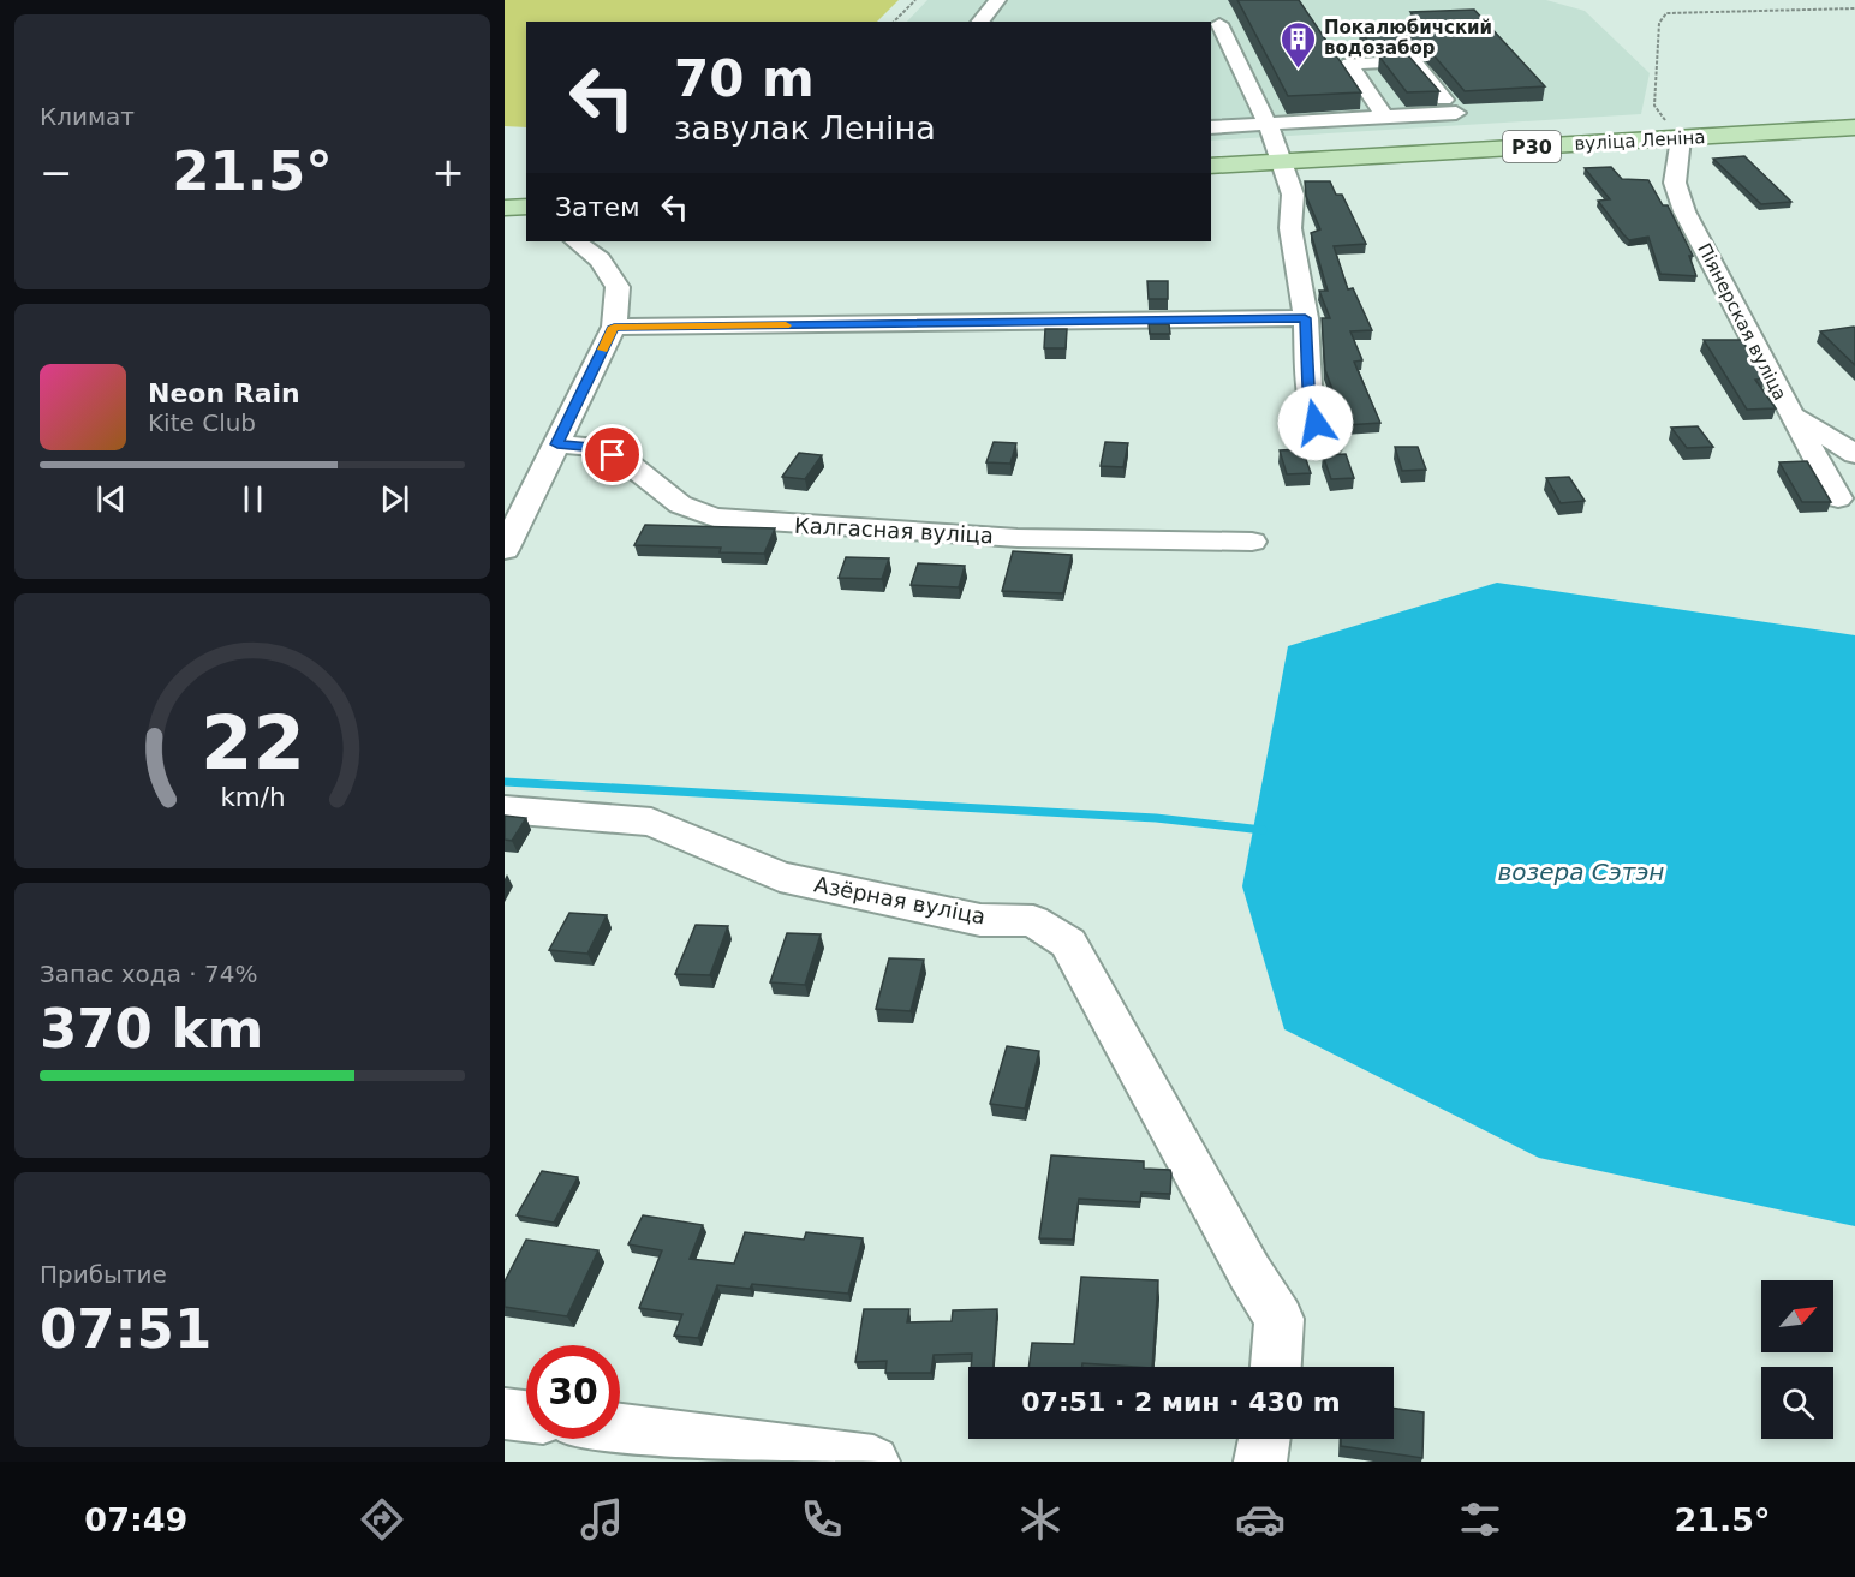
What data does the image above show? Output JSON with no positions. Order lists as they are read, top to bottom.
{
  "streets": {
    "main road": ["вуліца Леніна", "Р30"],
    "street": ["Піянерская вуліца", "Калгасная вуліца", "Азёрная вуліца"]
  },
  "crossings": [
    ["вуліца Леніна", "Піянерская вуліца"]
  ],
  "water": ["возера Сэтэн"],
  "places": {
    "building": ["Покалюбичский водозабор"]
  },
  "north": "top right",
  "page": {
    "tile": [
      "Климат",
      ["Запас хода · 74%", "370 km"],
      ["Прибытие", "07:51"]
    ],
    "turn": ["70 m", "завулак Леніна"],
    "heat": ["−", "21.5°", "+"],
    "then": "Затем",
    "song": ["Neon Rain", "Kite Club"],
    "limit": "30",
    "trip": "07:51 · 2 мин · 430 m",
    "tabs": ["07:49", "21.5°"],
    "gauge": ["22", "km/h"]
  }
}
